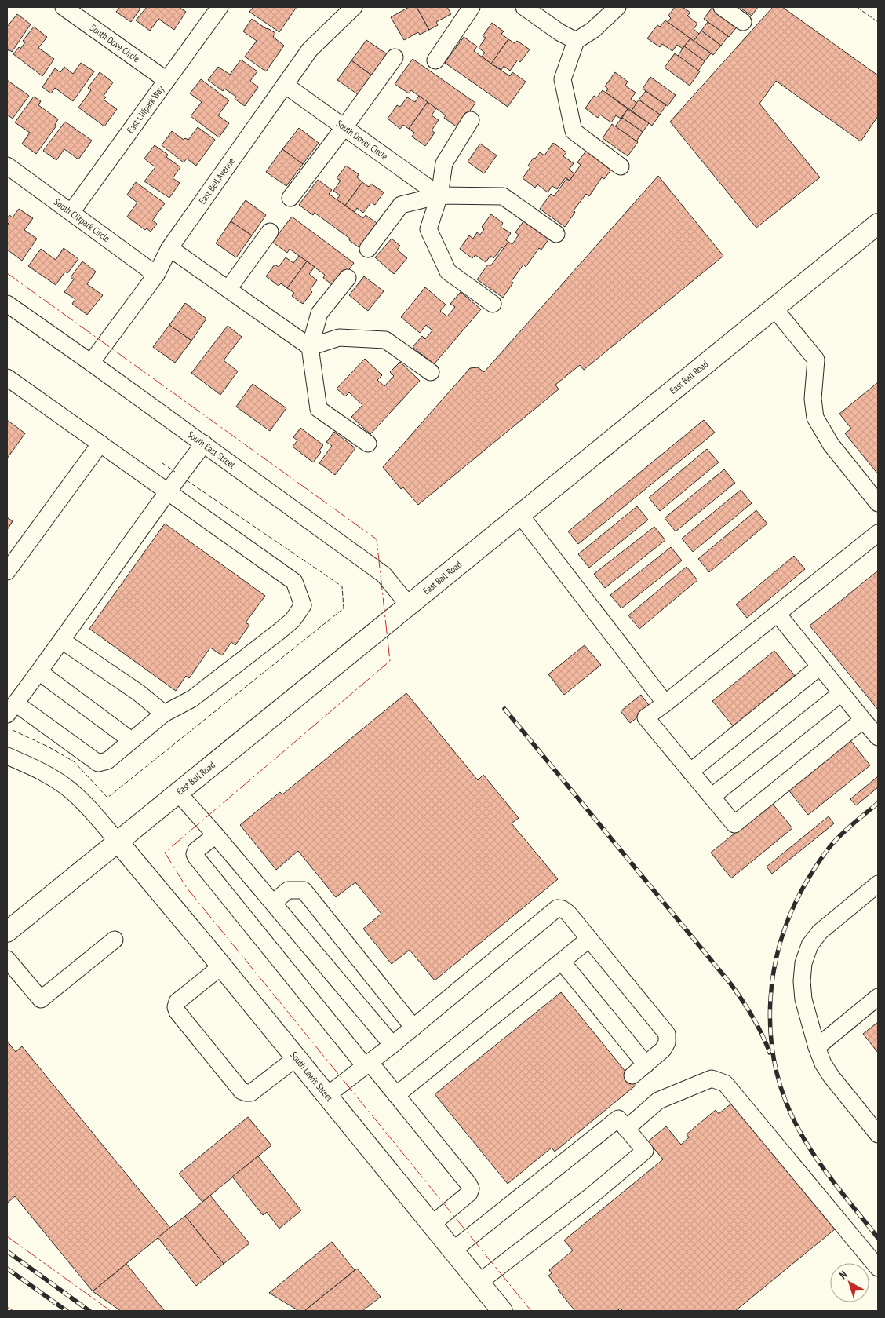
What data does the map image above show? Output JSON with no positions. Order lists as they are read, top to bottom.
{
  "streets": {
    "main road": ["East Ball Road", "South Lewis Street"],
    "street": [
      "South Dove Circle",
      "East Clifpark Way",
      "South Dover Circle",
      "East Bell Avenue",
      "South Clifpark Circle",
      "South East Street"
    ]
  },
  "crossings": [
    ["South Dove Circle", "East Clifpark Way"],
    ["East Clifpark Way", "South Clifpark Circle"],
    ["South Dover Circle", "East Bell Avenue"],
    ["East Bell Avenue", "South Clifpark Circle"],
    ["East Bell Avenue", "South East Street"],
    ["East Ball Road", "South East Street"],
    ["East Ball Road", "South Lewis Street"]
  ],
  "north": "top left"
}
